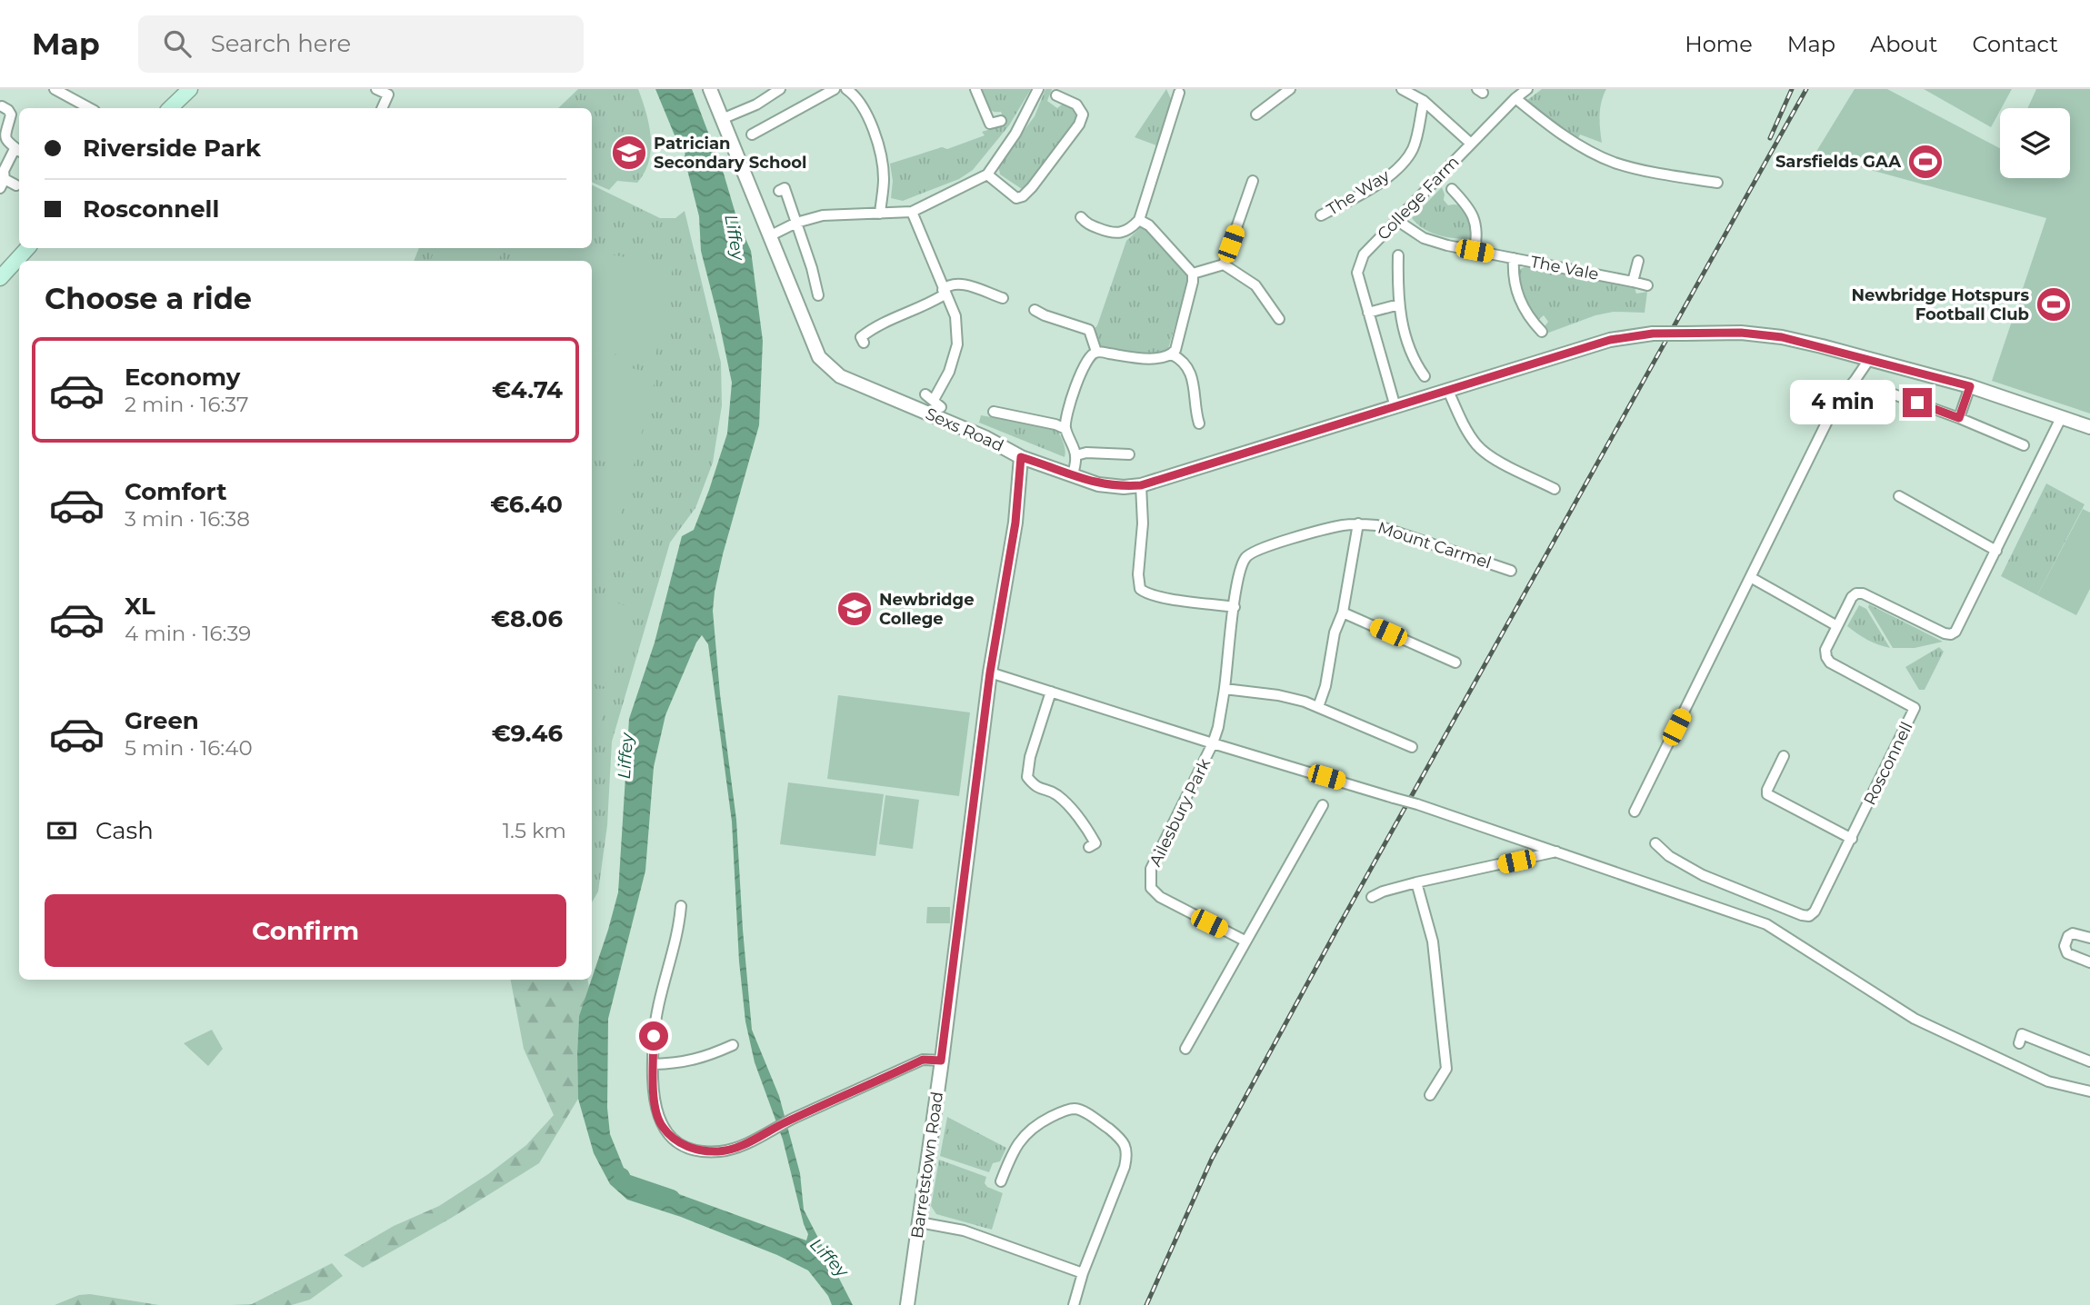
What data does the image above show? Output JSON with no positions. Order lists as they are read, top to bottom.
{
  "streets": {
    "street": [
      "The Way",
      "College Farm",
      "The Vale",
      "Sexs Road",
      "Mount Carmel",
      "Rosconnell",
      "Ailesbury Park",
      "Barretstown Road"
    ]
  },
  "crossings": [
    ["College Farm", "The Vale"],
    ["College Farm", "Sexs Road"],
    ["Sexs Road", "Rosconnell"],
    ["Sexs Road", "Barretstown Road"],
    ["Mount Carmel", "Ailesbury Park"]
  ],
  "water": ["Liffey"],
  "places": {
    "school or university": ["Patrician Secondary School", "Newbridge College"],
    "sports": ["Sarsfields GAA", "Newbridge Hotspurs Football Club"]
  },
  "page": {
    "header": "Map",
    "search": "Search here",
    "nav": [
      "Home",
      "Map",
      "About",
      "Contact"
    ],
    "banner": ["Riverside Park", "Rosconnell"],
    "heading": "Choose a ride",
    "list": [
      {
        "name": "Economy",
        "note": "2 min · 16:37",
        "value": "€4.74"
      },
      {
        "name": "Comfort",
        "note": "3 min · 16:38",
        "value": "€6.40"
      },
      {
        "name": "XL",
        "note": "4 min · 16:39",
        "value": "€8.06"
      },
      {
        "name": "Green",
        "note": "5 min · 16:40",
        "value": "€9.46"
      }
    ],
    "bubble": "4 min",
    "pay": ["Cash", "1.5 km"],
    "buttons": "Confirm"
  }
}
